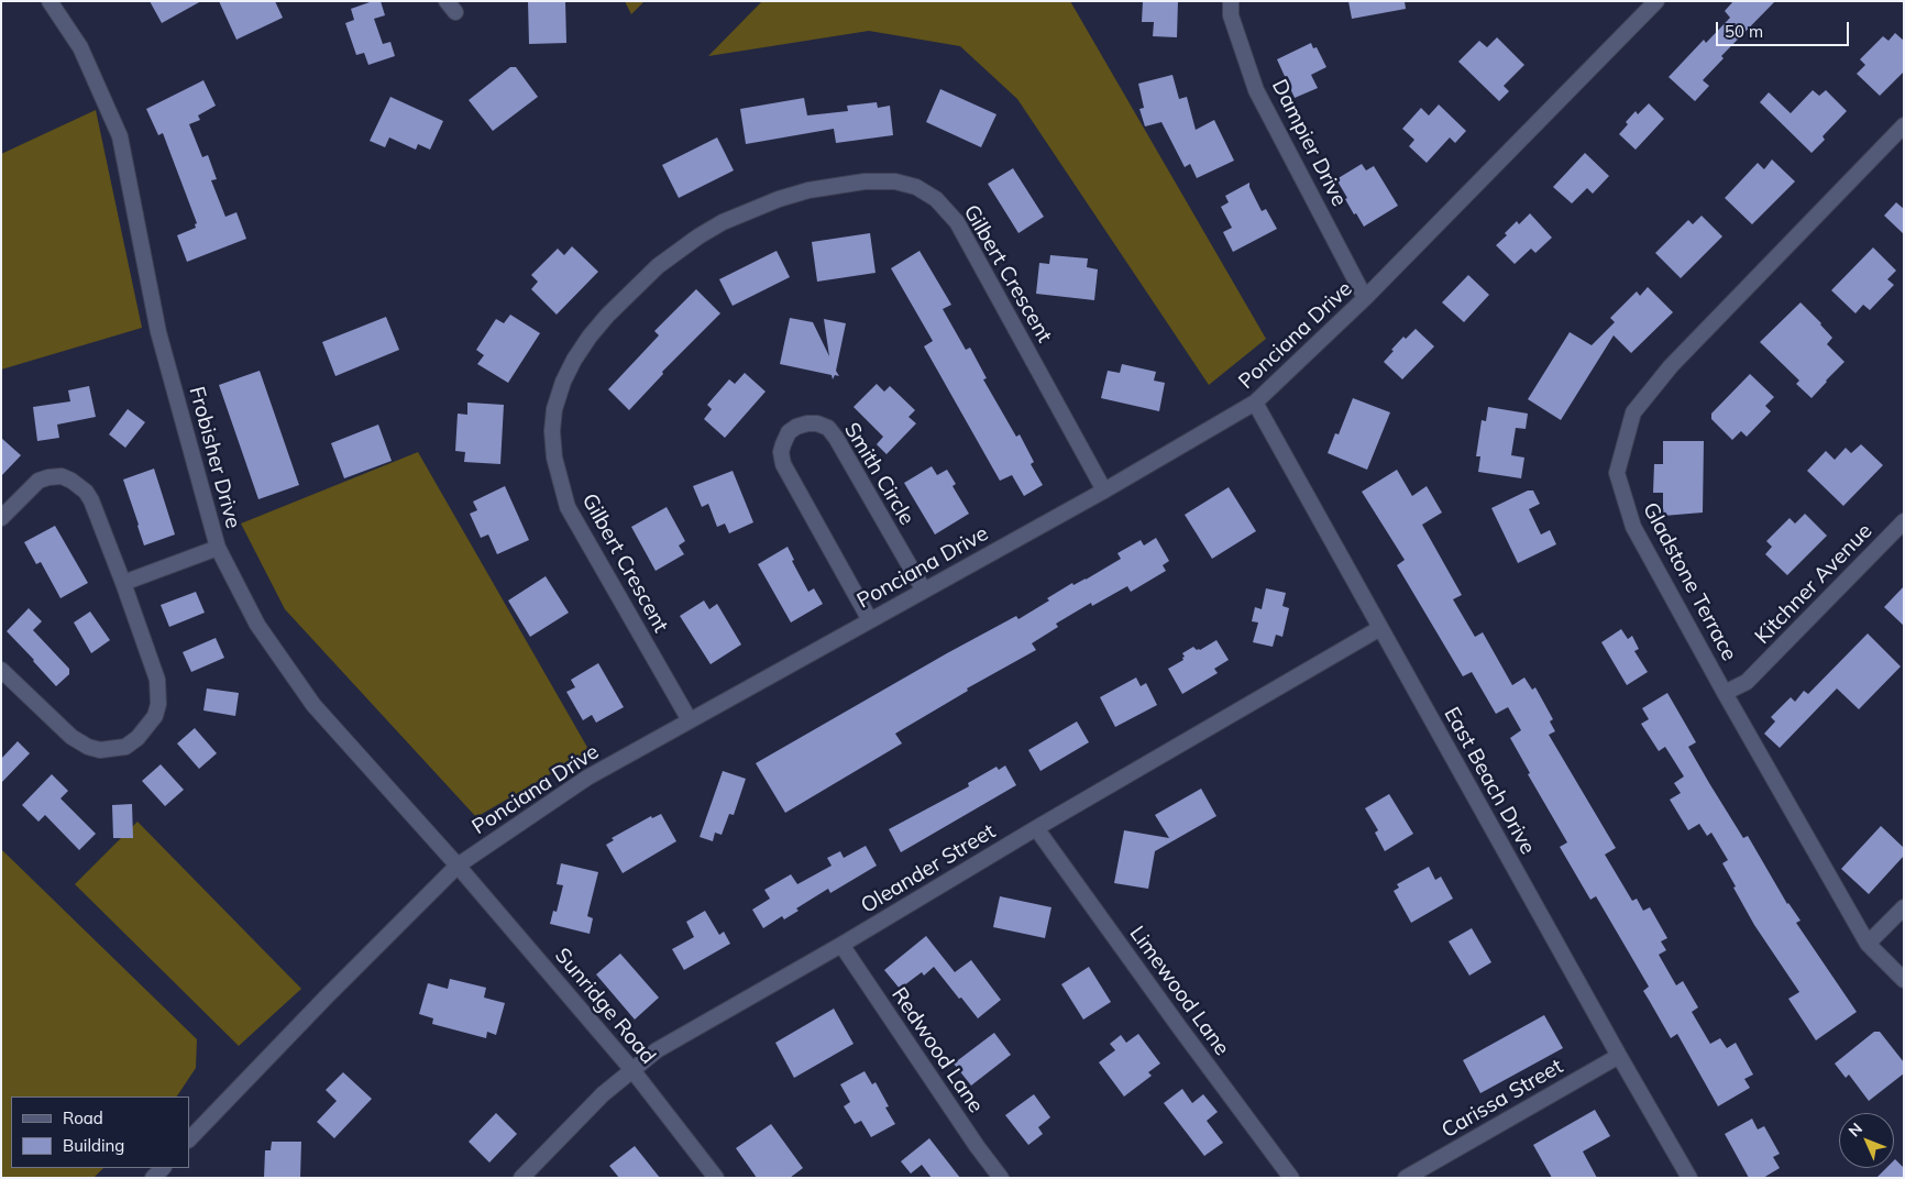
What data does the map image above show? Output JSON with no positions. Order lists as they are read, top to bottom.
{
  "streets": {
    "street": [
      "Dampier Drive",
      "Gilbert Crescent",
      "Ponciana Drive",
      "Frobisher Drive",
      "Smith Circle",
      "Gladstone Terrace",
      "Kitchner Avenue",
      "East Beach Drive",
      "Oleander Street",
      "Limewood Lane",
      "Sunridge Road",
      "Redwood Lane",
      "Carissa Street"
    ]
  },
  "crossings": [
    ["Dampier Drive", "Ponciana Drive"],
    ["Gilbert Crescent", "Ponciana Drive"],
    ["Ponciana Drive", "Frobisher Drive"],
    ["Ponciana Drive", "Smith Circle"],
    ["Ponciana Drive", "East Beach Drive"],
    ["Ponciana Drive", "Sunridge Road"],
    ["Frobisher Drive", "Sunridge Road"],
    ["Gladstone Terrace", "Kitchner Avenue"],
    ["East Beach Drive", "Oleander Street"],
    ["East Beach Drive", "Carissa Street"],
    ["Oleander Street", "Limewood Lane"],
    ["Oleander Street", "Sunridge Road"],
    ["Oleander Street", "Redwood Lane"]
  ],
  "legend": ["Road", "Building"],
  "scale_bar": "50 m",
  "north": "top left"
}
